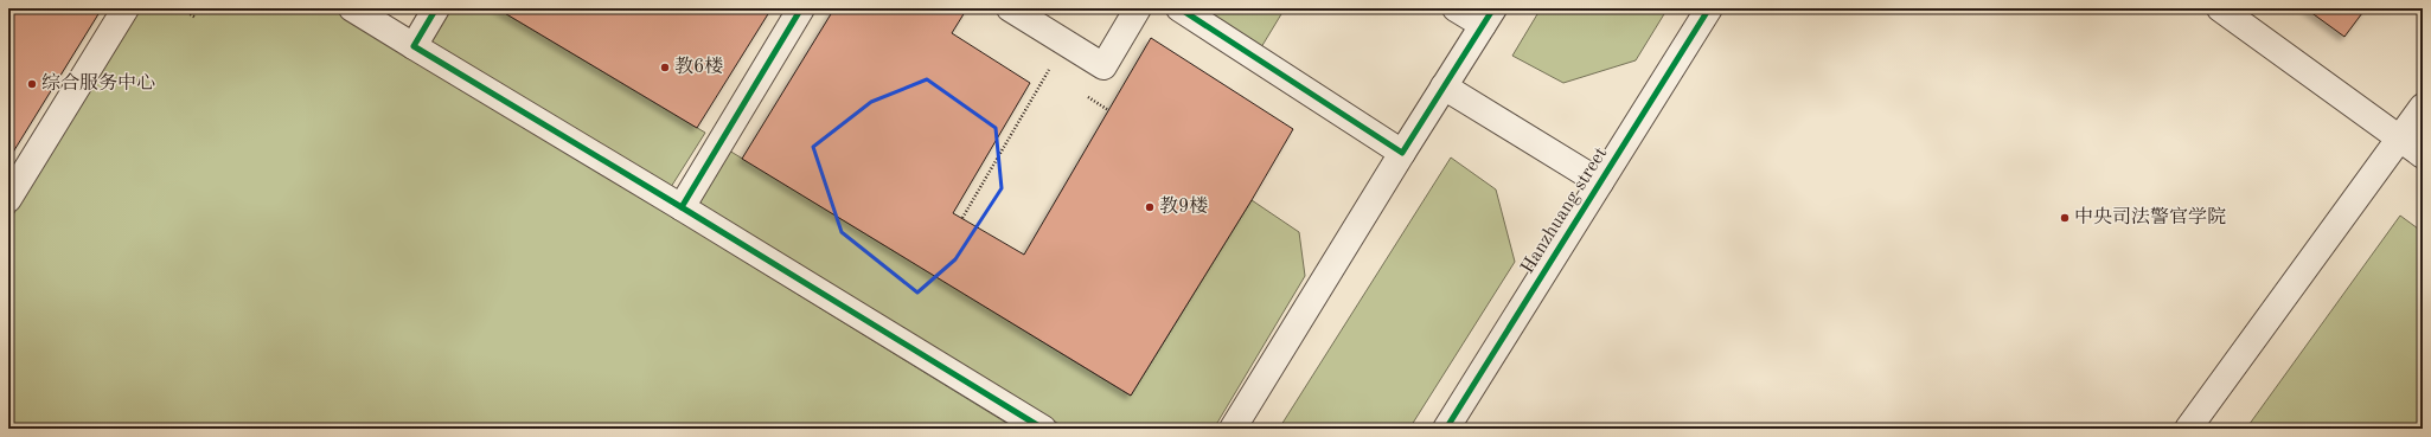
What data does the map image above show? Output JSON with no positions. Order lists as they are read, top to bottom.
{
  "streets": {
    "street": ["Hanzhuang street"]
  },
  "places": [
    "教6楼",
    "综合服务中心",
    "教9楼",
    "中央司法警官学院"
  ]
}
